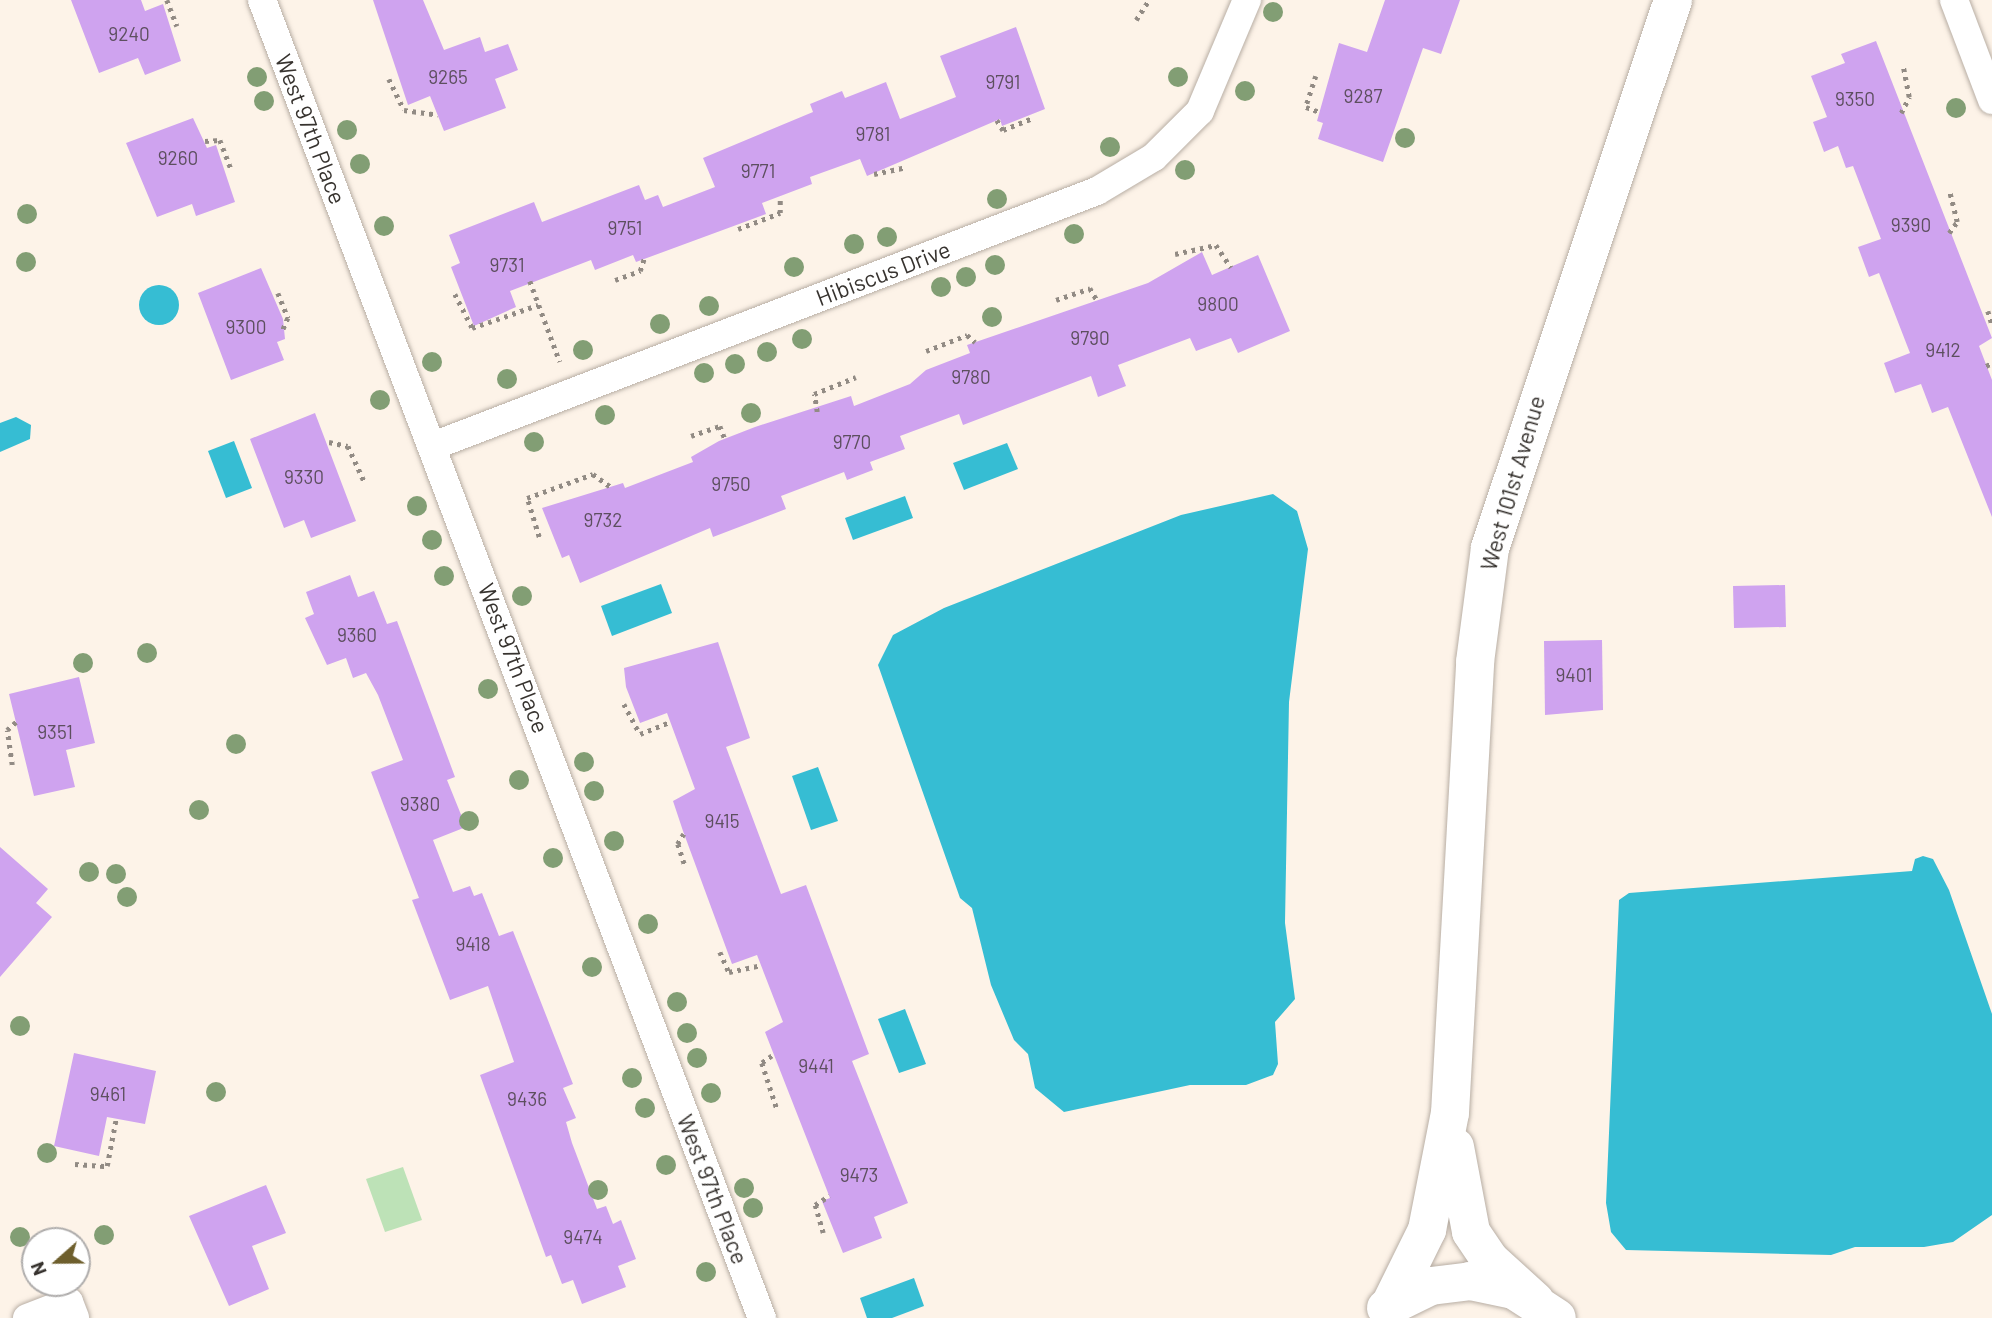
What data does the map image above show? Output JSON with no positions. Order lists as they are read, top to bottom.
{
  "streets": {
    "street": ["West 97th Place", "Hibiscus Drive", "West 101st Avenue"]
  },
  "crossings": [
    ["West 97th Place", "Hibiscus Drive"]
  ],
  "house_numbers": [
    "9240",
    "9265",
    "9791",
    "9287",
    "9350",
    "9781",
    "9260",
    "9771",
    "9390",
    "9751",
    "9731",
    "9800",
    "9300",
    "9790",
    "9412",
    "9780",
    "9770",
    "9330",
    "9750",
    "9732",
    "9360",
    "9401",
    "9351",
    "9380",
    "9415",
    "9418",
    "9441",
    "9461",
    "9436",
    "9473",
    "9474"
  ],
  "north": "left"
}
